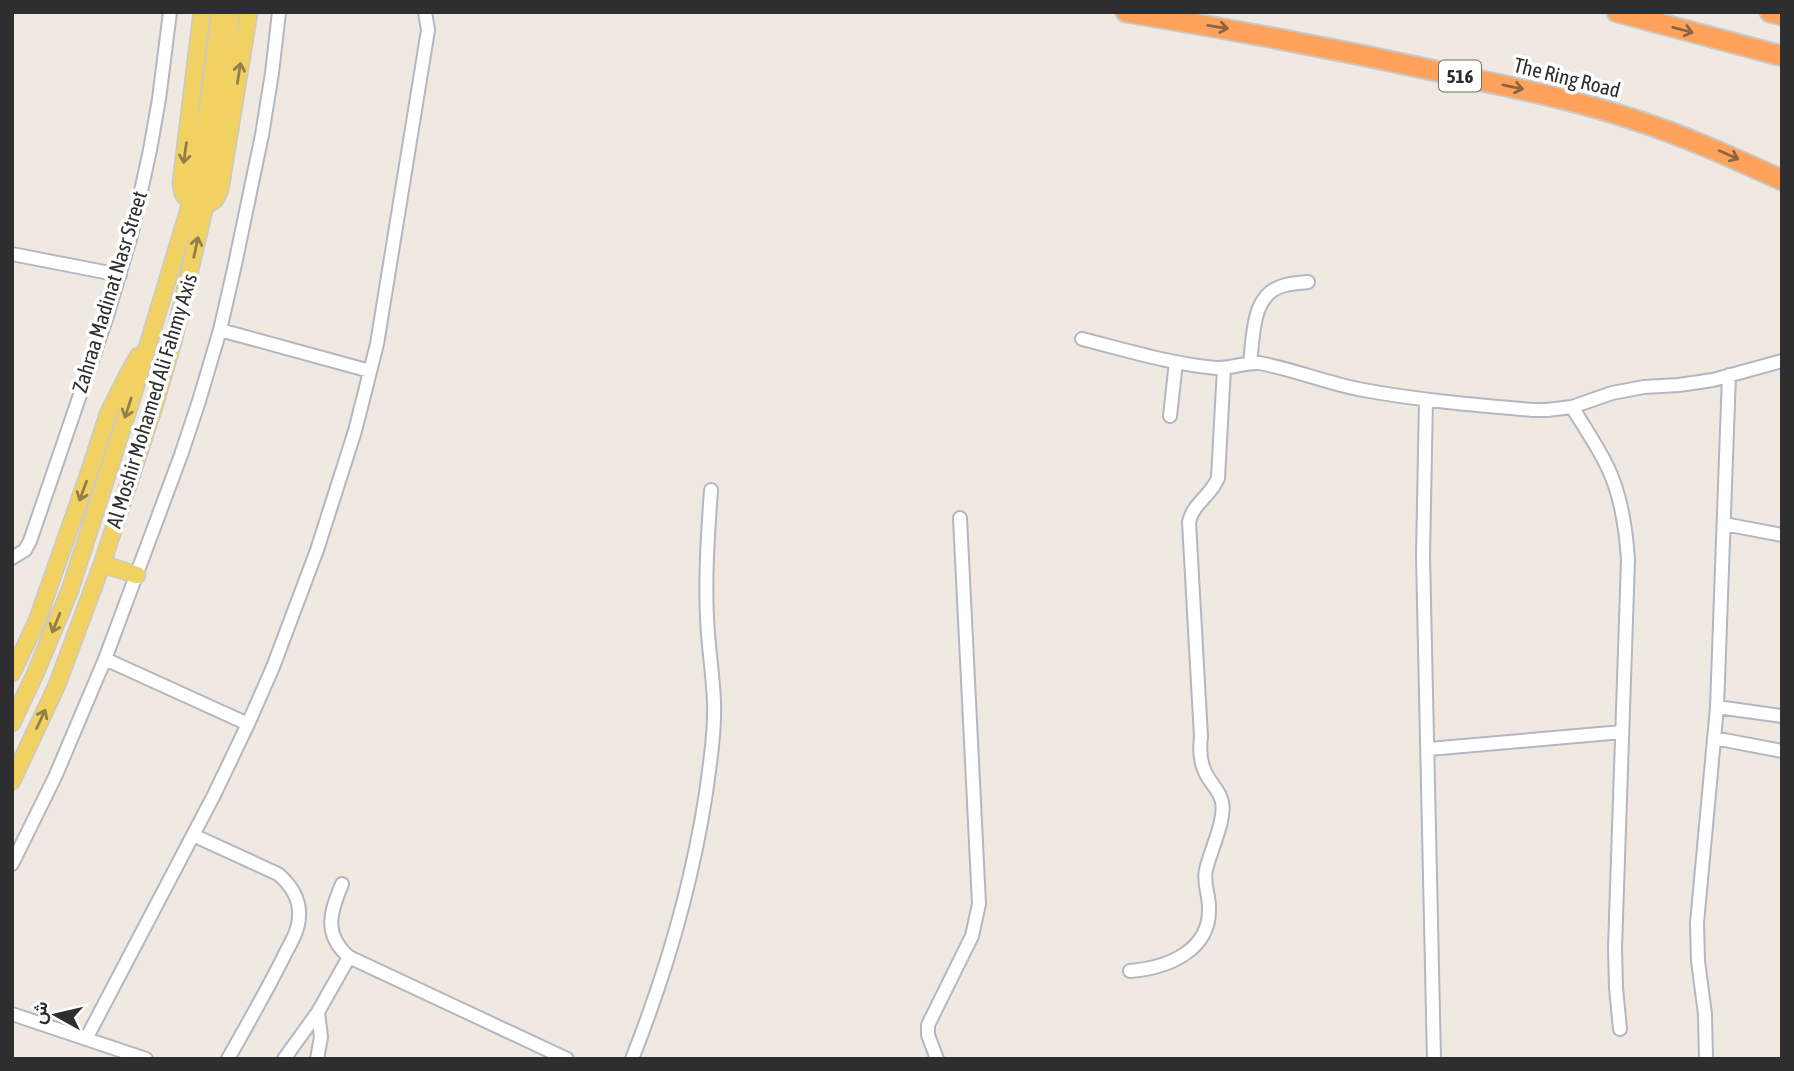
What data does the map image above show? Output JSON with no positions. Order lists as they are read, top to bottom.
{
  "streets": {
    "highway": ["516", "The Ring Road"],
    "main road": ["Al Moshir Mohamed Ali Fahmy Axis"],
    "street": ["Zahraa Madinat Nasr Street"]
  },
  "one_way": ["The Ring Road"],
  "north": "left"
}
